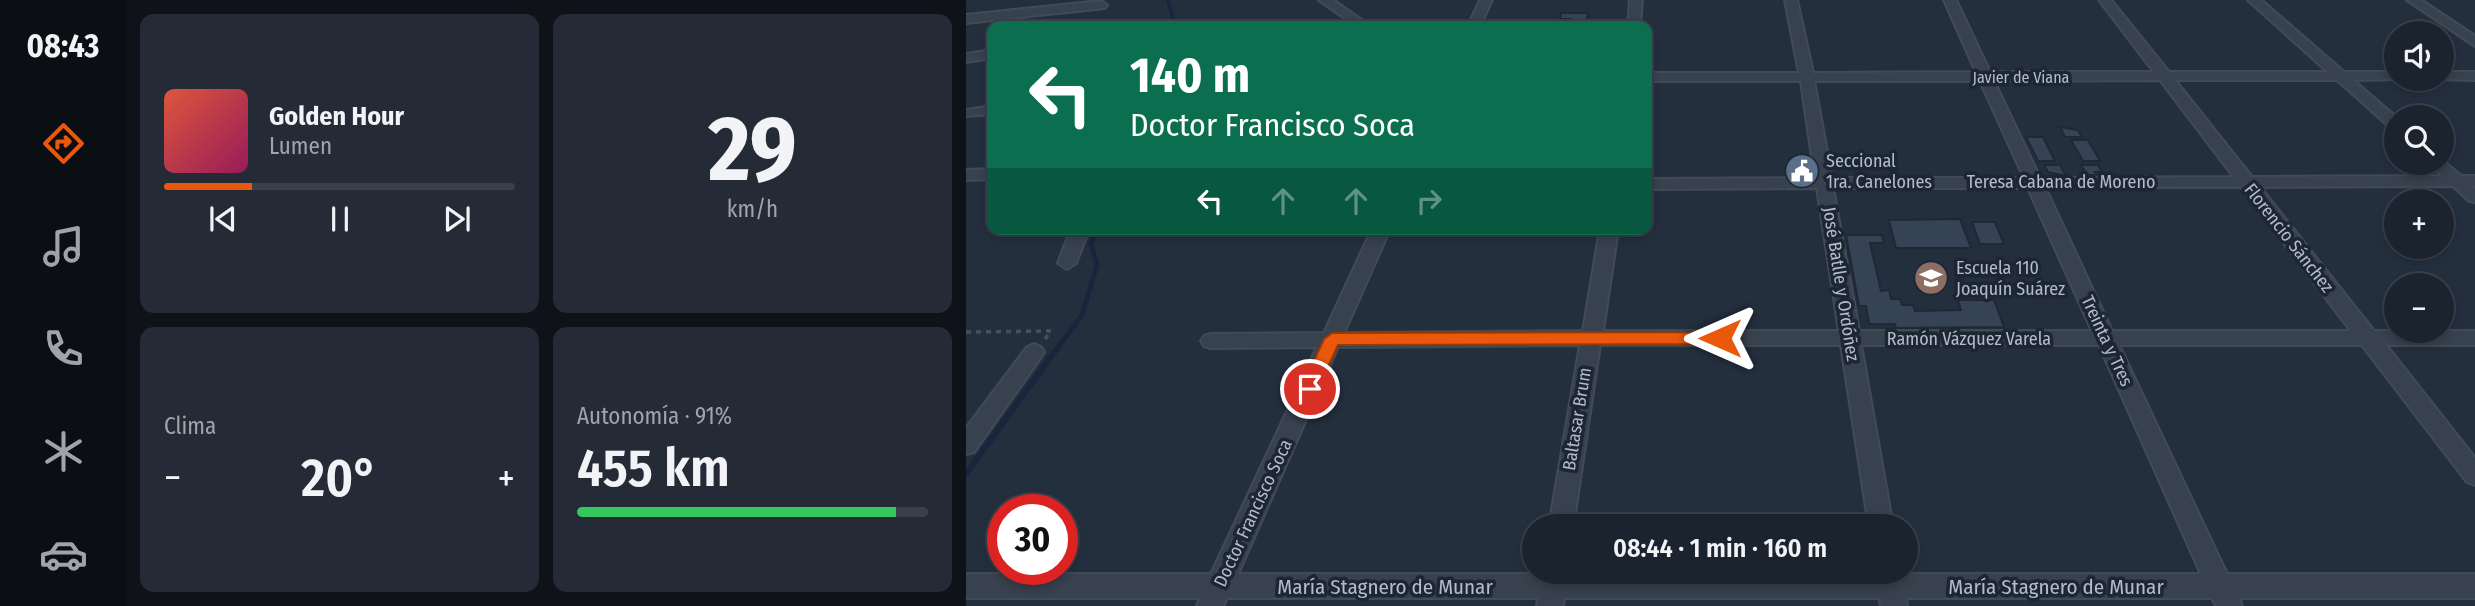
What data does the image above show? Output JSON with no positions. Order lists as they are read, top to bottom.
{
  "streets": {
    "street": [
      "Javier de Viana",
      "Teresa Cabana de Moreno",
      "Florencio Sánchez",
      "José Batlle y Ordóñez",
      "Ramón Vázquez Varela",
      "Treinta y Tres",
      "Baltasar Brum",
      "Doctor Francisco Soca",
      "María Stagnero de Munar"
    ]
  },
  "crossings": [
    ["Javier de Viana", "Florencio Sánchez"],
    ["Javier de Viana", "José Batlle y Ordóñez"],
    ["Javier de Viana", "Treinta y Tres"],
    ["Teresa Cabana de Moreno", "Florencio Sánchez"],
    ["Teresa Cabana de Moreno", "José Batlle y Ordóñez"],
    ["Teresa Cabana de Moreno", "Treinta y Tres"],
    ["Florencio Sánchez", "Ramón Vázquez Varela"],
    ["José Batlle y Ordóñez", "Ramón Vázquez Varela"],
    ["Ramón Vázquez Varela", "Treinta y Tres"],
    ["Ramón Vázquez Varela", "Baltasar Brum"],
    ["Ramón Vázquez Varela", "Doctor Francisco Soca"],
    ["Treinta y Tres", "María Stagnero de Munar"],
    ["Doctor Francisco Soca", "María Stagnero de Munar"]
  ],
  "places": {
    "public building": ["Seccional 1ra. Canelones"],
    "school or university": ["Escuela 110 Joaquín Suárez"]
  },
  "page": {
    "tabs": "08:43",
    "tile": [
      ["29", "km/h"],
      "Clima",
      ["Autonomía · 91%", "455 km"]
    ],
    "map_buttons": ["+", "−"],
    "turn": ["140 m", "Doctor Francisco Soca"],
    "song": ["Golden Hour", "Lumen"],
    "heat": ["−", "20°", "+"],
    "limit": "30",
    "trip": "08:44 · 1 min · 160 m"
  }
}
